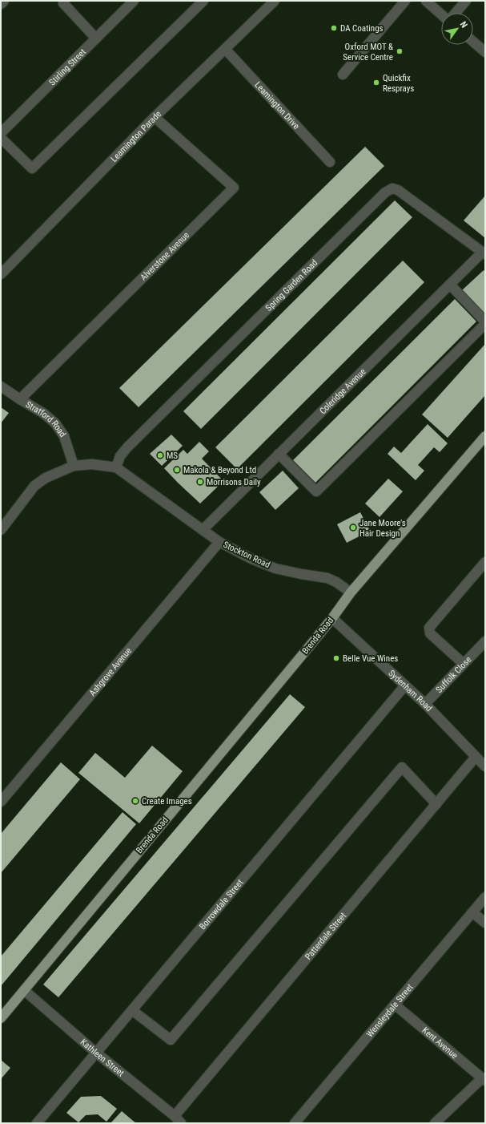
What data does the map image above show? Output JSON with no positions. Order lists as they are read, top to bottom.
{
  "streets": {
    "main road": ["Brenda Road"],
    "street": [
      "Stirling Street",
      "Leamington Drive",
      "Leamington Parade",
      "Alverstone Avenue",
      "Spring Garden Road",
      "Coleridge Avenue",
      "Stratford Road",
      "Stockton Road",
      "Ashgrove Avenue",
      "Suffolk Close",
      "Sydenham Road",
      "Borrowdale Street",
      "Patterdale Street",
      "Wensleydale Street",
      "Kent Avenue",
      "Kathleen Street"
    ]
  },
  "crossings": [
    ["Leamington Drive", "Leamington Parade"],
    ["Leamington Parade", "Alverstone Avenue"],
    ["Alverstone Avenue", "Stratford Road"],
    ["Spring Garden Road", "Coleridge Avenue"],
    ["Spring Garden Road", "Stockton Road"],
    ["Coleridge Avenue", "Stockton Road"],
    ["Stratford Road", "Stockton Road"],
    ["Stockton Road", "Brenda Road"],
    ["Stockton Road", "Ashgrove Avenue"],
    ["Brenda Road", "Sydenham Road"],
    ["Brenda Road", "Kathleen Street"],
    ["Suffolk Close", "Sydenham Road"],
    ["Sydenham Road", "Borrowdale Street"],
    ["Sydenham Road", "Patterdale Street"],
    ["Borrowdale Street", "Kathleen Street"],
    ["Patterdale Street", "Kathleen Street"],
    ["Wensleydale Street", "Kent Avenue"]
  ],
  "places": [
    "DA Coatings",
    "Oxford MOT & Service Centre",
    "Quickfix Resprays",
    "MS",
    "Makola & Beyond Ltd",
    "Morrisons Daily",
    "Jane Moore's Hair Design",
    "Belle Vue Wines",
    "Create Images"
  ],
  "north": "top right"
}
